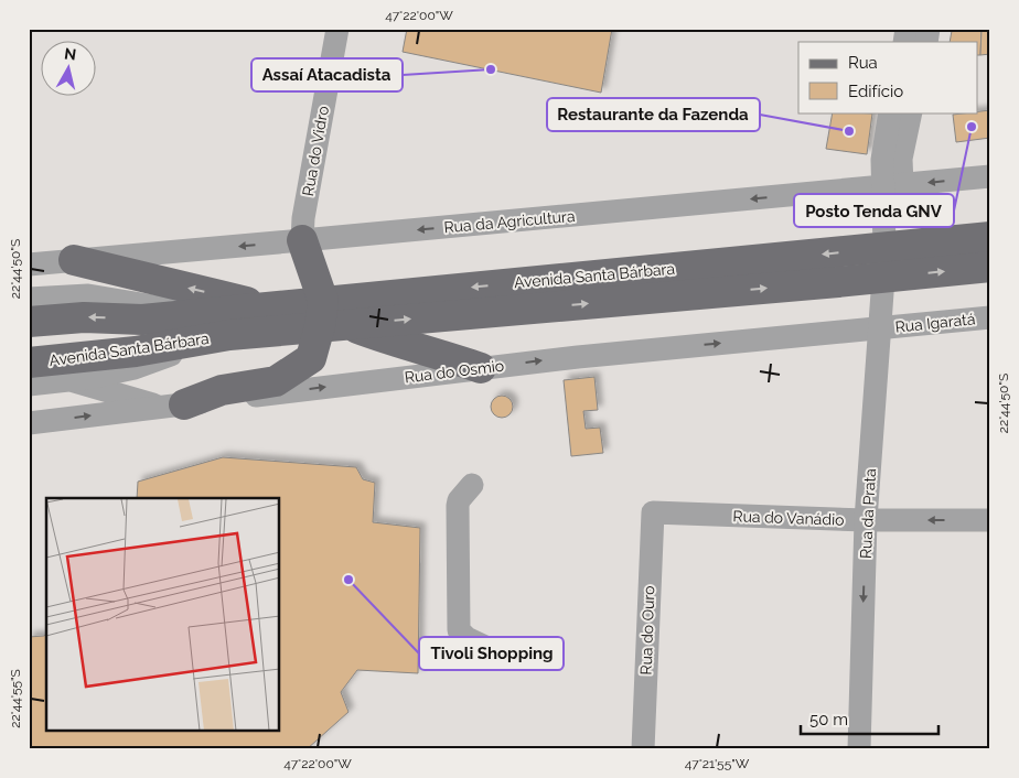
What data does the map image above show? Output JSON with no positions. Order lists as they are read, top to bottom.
{
  "streets": {
    "main road": ["Avenida Santa Bárbara"],
    "street": [
      "Rua do Vidro",
      "Rua da Agricultura",
      "Rua Igaratá",
      "Rua do Osmio",
      "Rua da Prata",
      "Rua do Vanádio",
      "Rua do Ouro"
    ]
  },
  "crossings": [
    ["Rua do Vidro", "Rua da Agricultura"],
    ["Rua da Agricultura", "Rua da Prata"],
    ["Avenida Santa Bárbara", "Rua do Osmio"],
    ["Avenida Santa Bárbara", "Rua da Prata"],
    ["Rua Igaratá", "Rua do Osmio"],
    ["Rua Igaratá", "Rua da Prata"],
    ["Rua do Osmio", "Rua da Prata"],
    ["Rua da Prata", "Rua do Vanádio"],
    ["Rua do Vanádio", "Rua do Ouro"]
  ],
  "one_way": [
    "Rua da Agricultura",
    "Rua do Osmio",
    "Rua da Prata",
    "Rua do Vanádio"
  ],
  "places": [
    "Assaí Atacadista",
    "Posto Tenda GNV",
    "Restaurante da Fazenda",
    "Tivoli Shopping"
  ],
  "legend": ["Rua", "Edifício"],
  "scale_bar": "50 m",
  "north": "top",
  "coordinates": [
    "47°22'00\"W",
    "22°44'50\"S",
    "22°44'55\"S",
    "47°21'55\"W"
  ]
}
